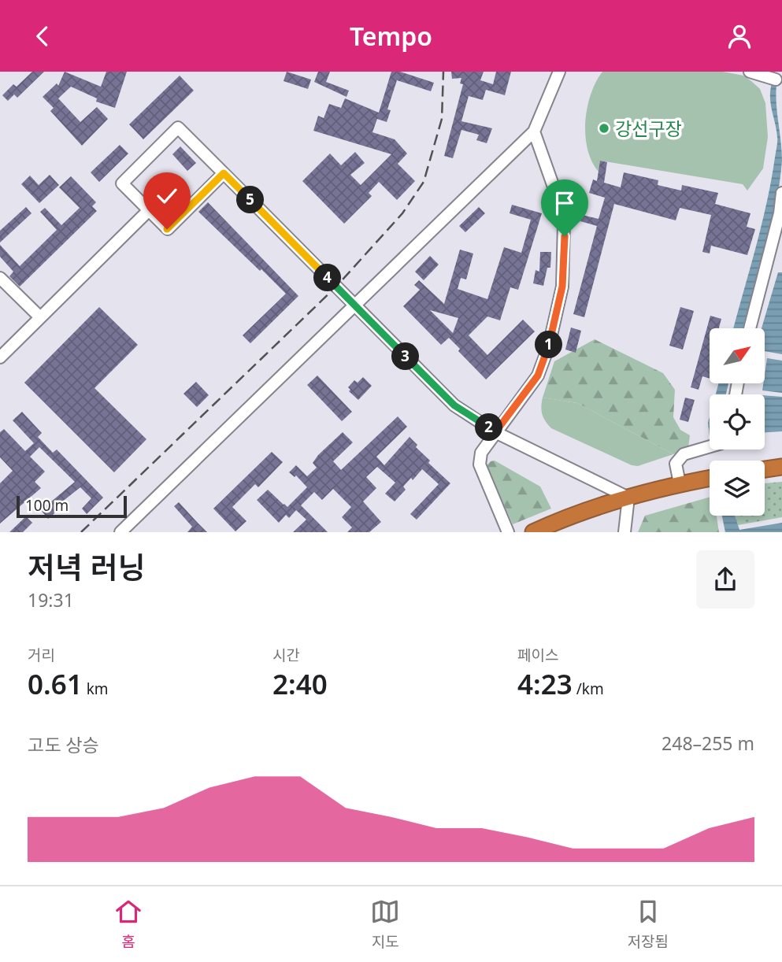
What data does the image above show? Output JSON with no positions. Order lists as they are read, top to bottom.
{
  "places": ["강선구장"],
  "scale_bar": "100 m",
  "north": "top right",
  "page": {
    "header": "Tempo",
    "pins": [
      "5",
      "4",
      "1",
      "3",
      "2"
    ],
    "scale": "100 m",
    "heading": ["저녁 러닝", "19:31"],
    "stats": [
      ["거리", "0.61 km"],
      ["시간", "2:40"],
      ["페이스", "4:23 /km"]
    ],
    "chart": ["고도 상승", "248–255 m"],
    "tabs": ["홈", "지도", "저장됨"]
  }
}
